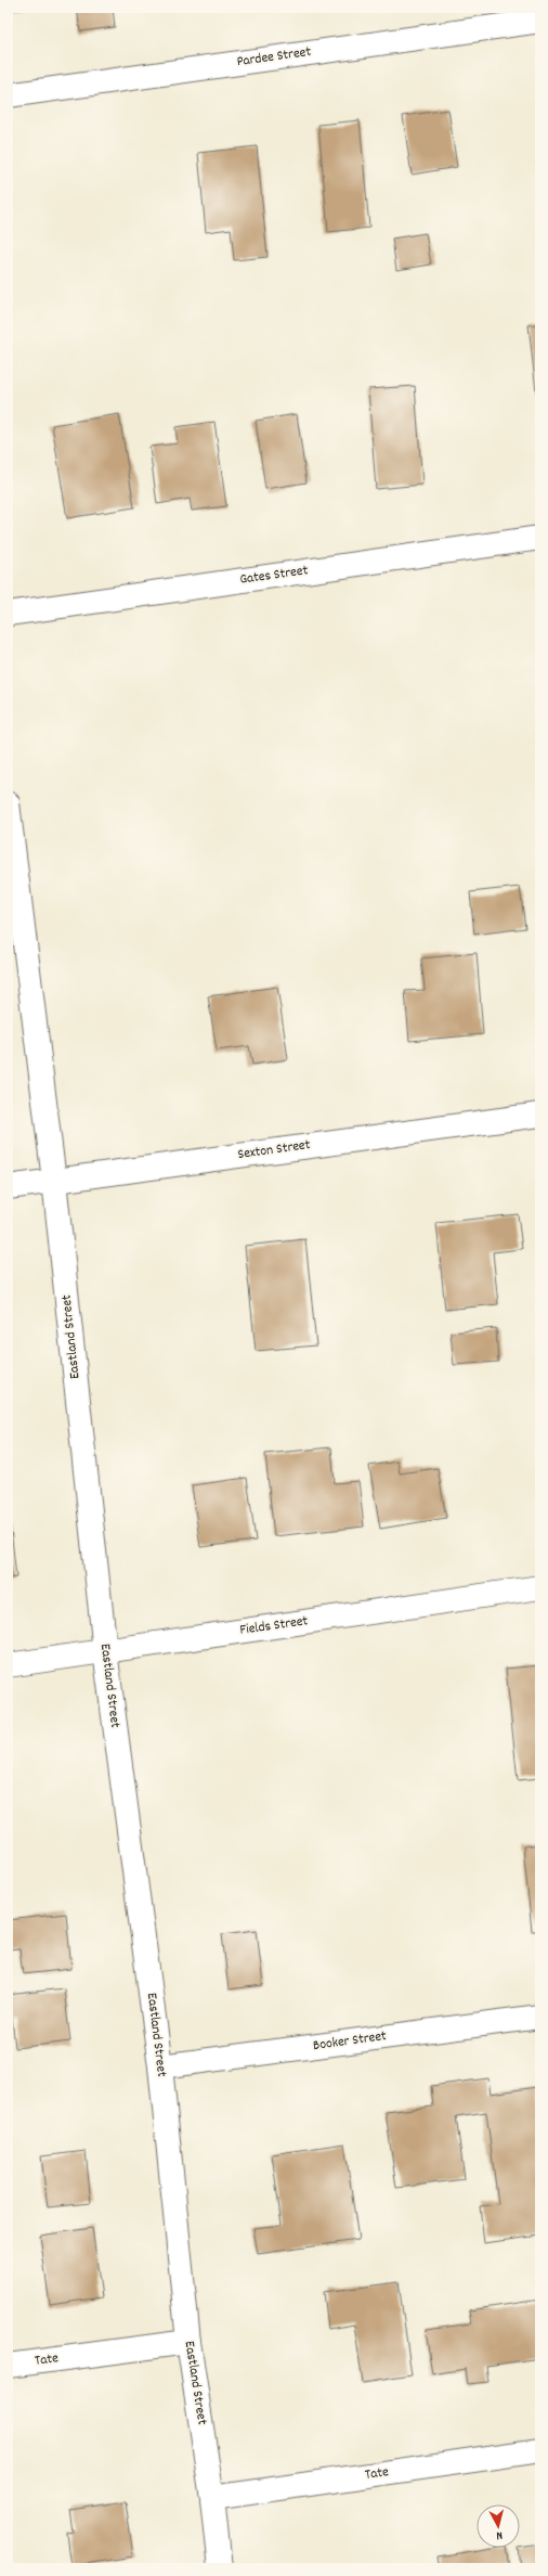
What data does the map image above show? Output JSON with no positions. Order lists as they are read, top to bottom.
{
  "streets": {
    "street": [
      "Pardee Street",
      "Gates Street",
      "Sexton Street",
      "Eastland Street",
      "Fields Street",
      "Booker Street",
      "Tate"
    ]
  },
  "crossings": [
    ["Sexton Street", "Eastland Street"],
    ["Eastland Street", "Fields Street"],
    ["Eastland Street", "Booker Street"],
    ["Eastland Street", "Tate"]
  ],
  "north": "bottom"
}
